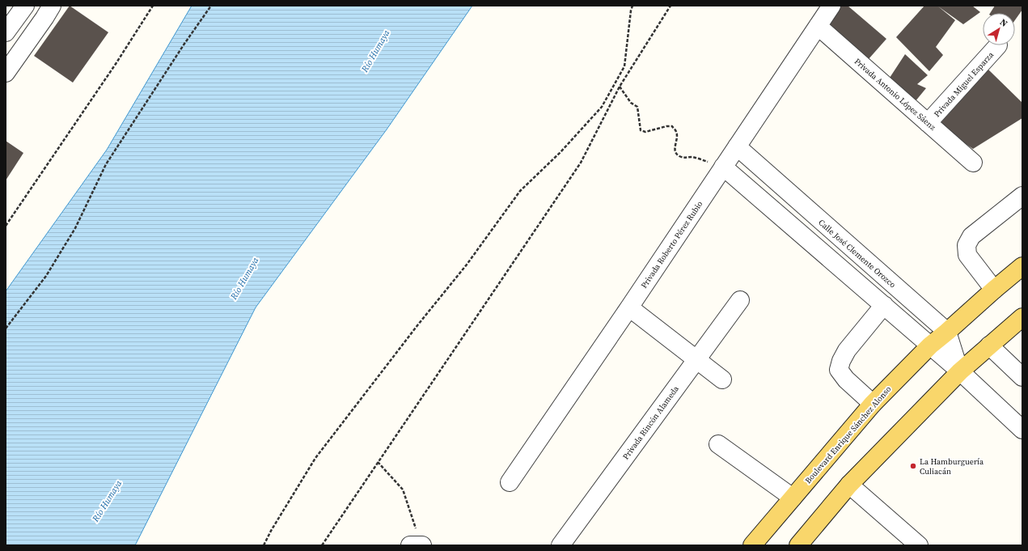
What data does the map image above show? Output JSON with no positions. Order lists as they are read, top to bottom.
{
  "streets": {
    "main road": ["Boulevard Enrique Sánchez Alonso"],
    "street": [
      "Privada Miguel Esparza",
      "Privada Antonio López Sáenz",
      "Privada Roberto Pérez Rubio",
      "Calle José Clemente Orozco",
      "Privada Rincón Alameda"
    ]
  },
  "crossings": [
    ["Privada Miguel Esparza", "Privada Antonio López Sáenz"],
    ["Privada Antonio López Sáenz", "Privada Roberto Pérez Rubio"],
    ["Privada Roberto Pérez Rubio", "Calle José Clemente Orozco"],
    ["Calle José Clemente Orozco", "Boulevard Enrique Sánchez Alonso"]
  ],
  "water": ["Río Humaya"],
  "places": ["La Hamburguería Culiacán"],
  "north": "top right"
}
